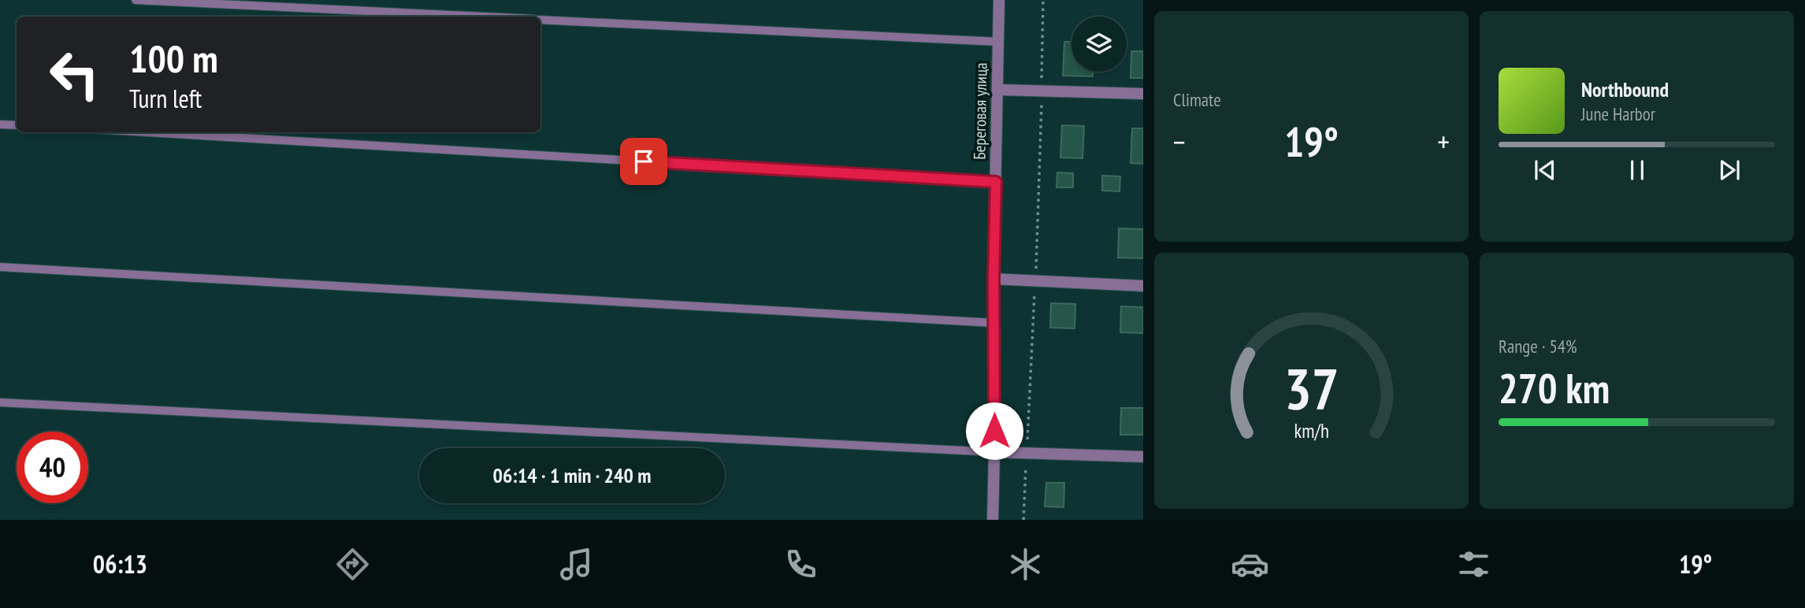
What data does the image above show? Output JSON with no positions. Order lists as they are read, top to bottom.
{
  "streets": {
    "street": ["Береговая улица"]
  },
  "page": {
    "tile": [
      "Climate",
      ["Range · 54%", "270 km"]
    ],
    "turn": ["100 m", "Turn left"],
    "song": ["Northbound", "June Harbor"],
    "heat": ["−", "19°", "+"],
    "limit": "40",
    "trip": "06:14 · 1 min · 240 m",
    "tabs": ["06:13", "19°"],
    "gauge": ["37", "km/h"]
  }
}
